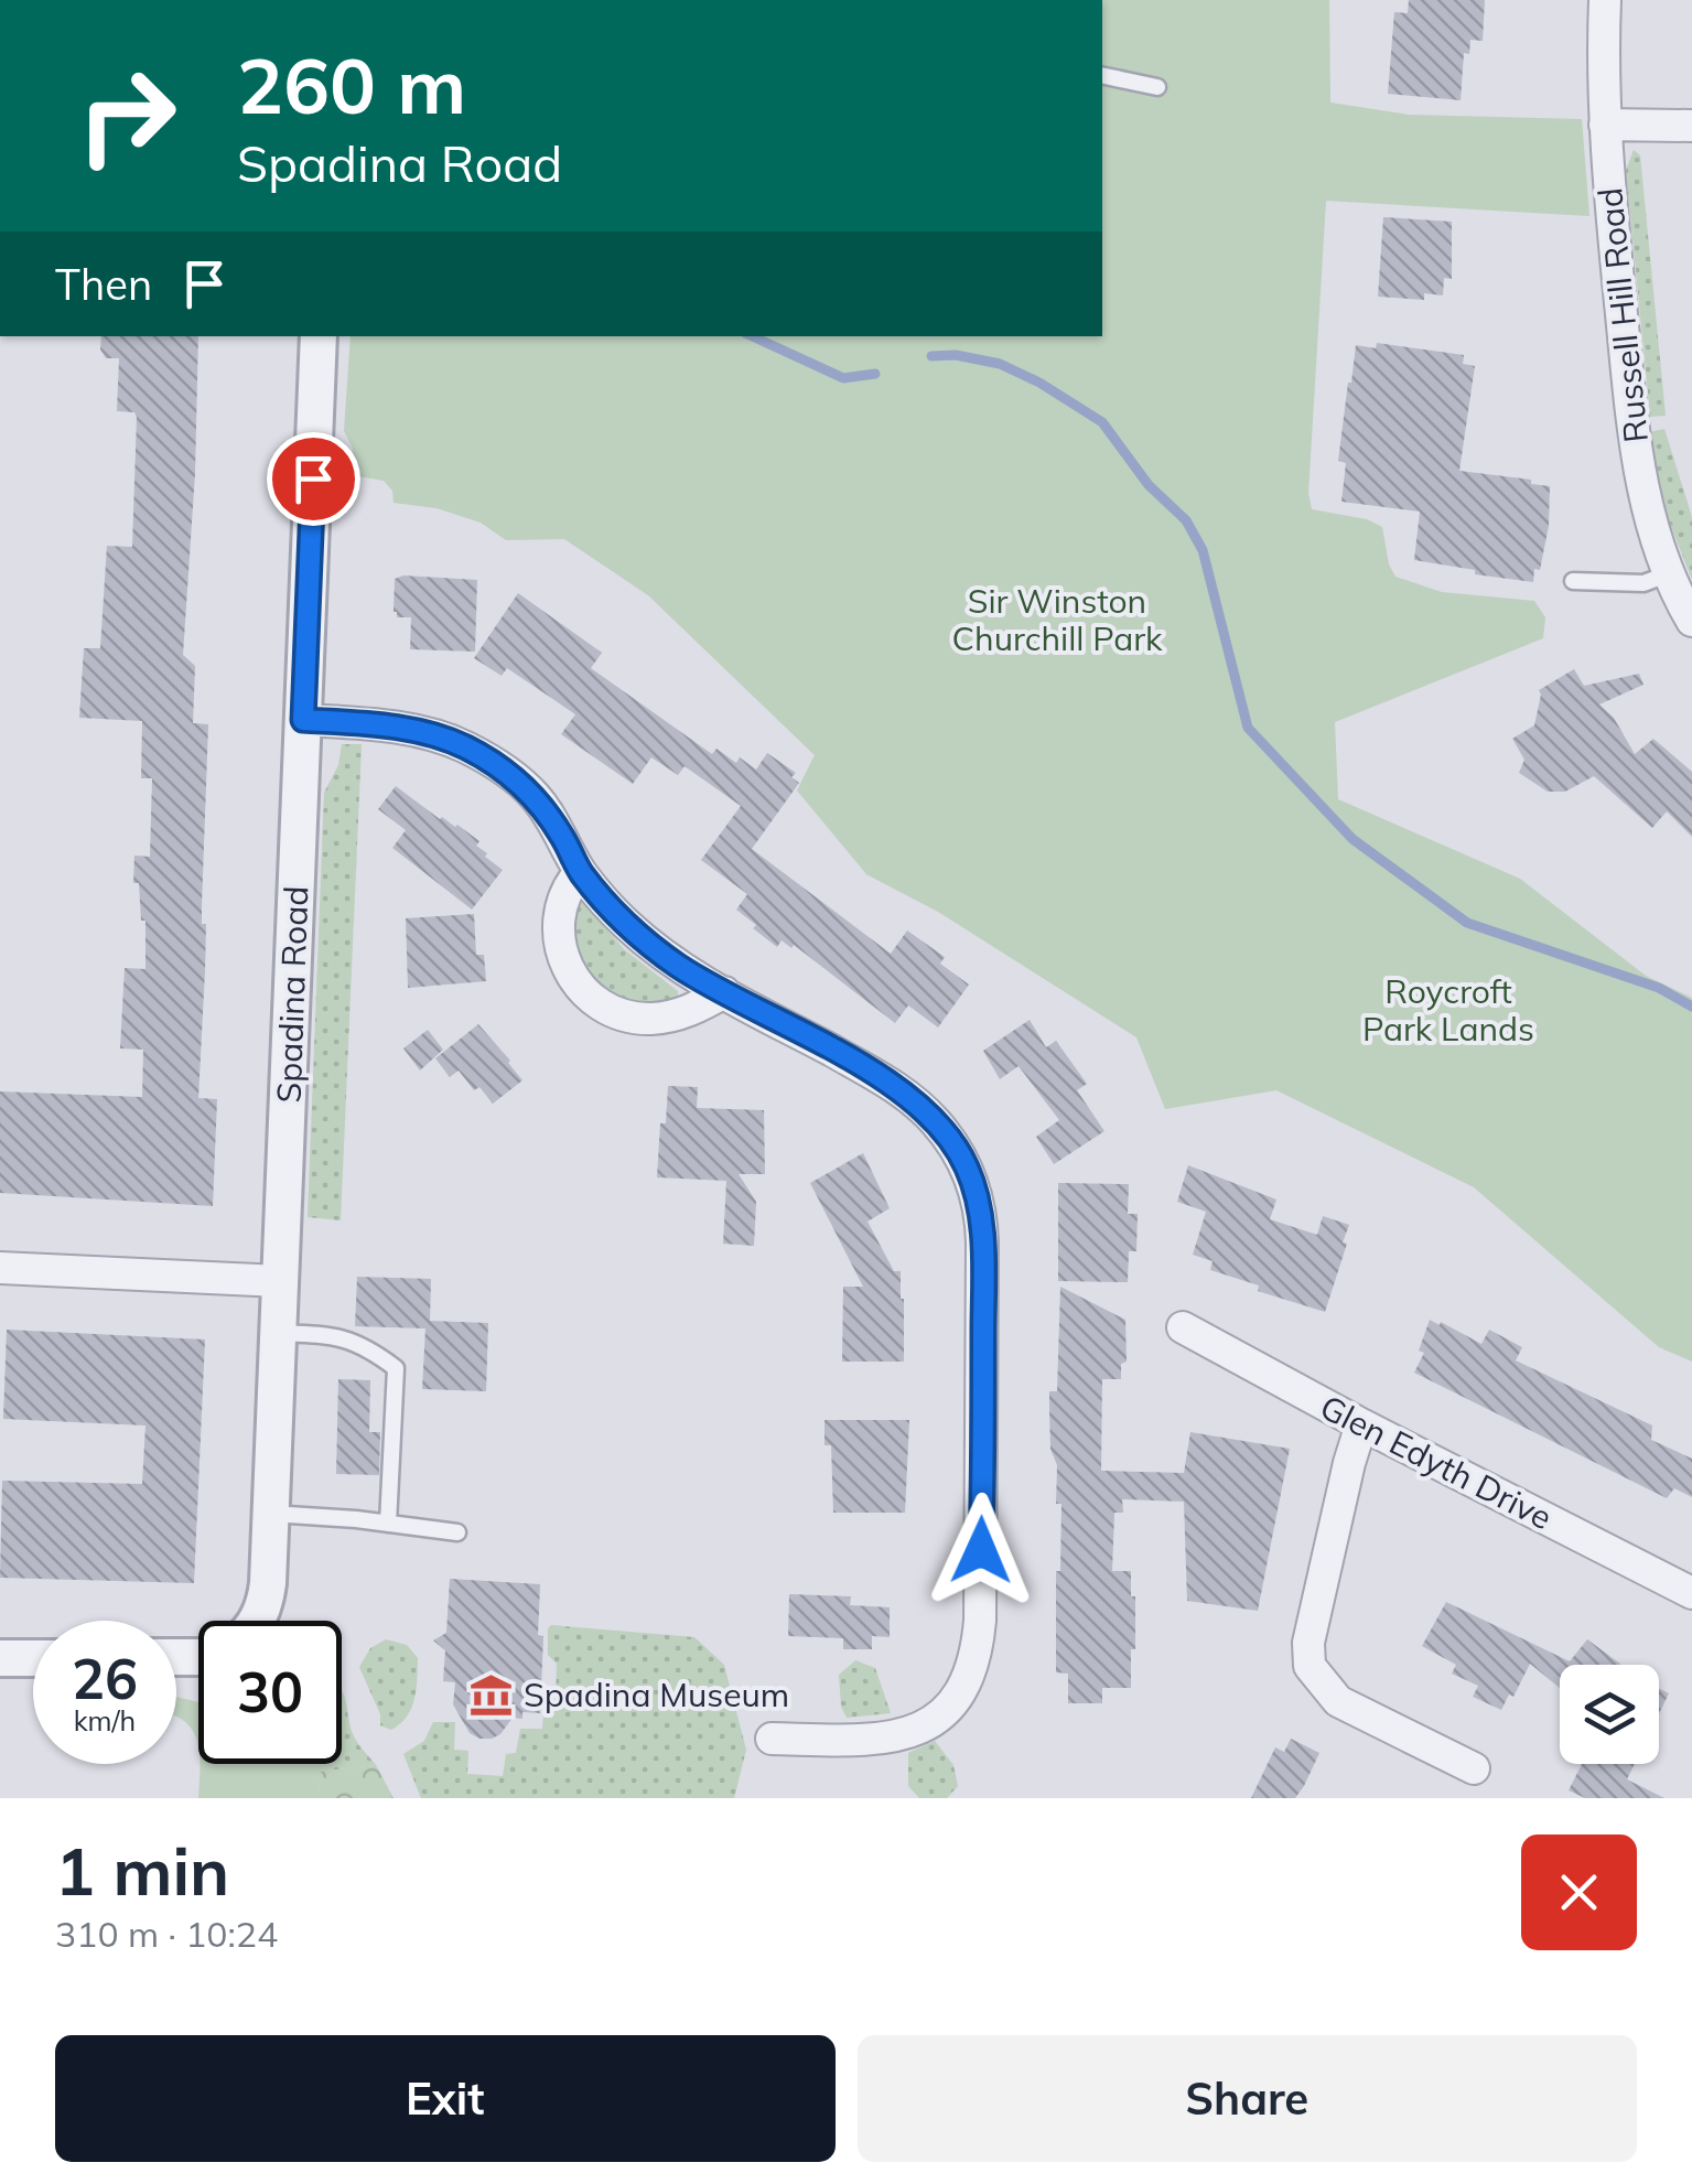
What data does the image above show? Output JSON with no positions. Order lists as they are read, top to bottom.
{
  "streets": {
    "street": ["Russell Hill Road", "Spadina Road", "Glen Edyth Drive"]
  },
  "parks": ["Sir Winston Churchill Park", "Roycroft Park Lands"],
  "places": {
    "museum": ["Spadina Museum"]
  },
  "page": {
    "turn": ["260 m", "Spadina Road"],
    "then": "Then",
    "speed": "26 km/h",
    "limit": "30",
    "heading": ["1 min", "310 m · 10:24"],
    "buttons": ["Exit", "Share"]
  }
}
